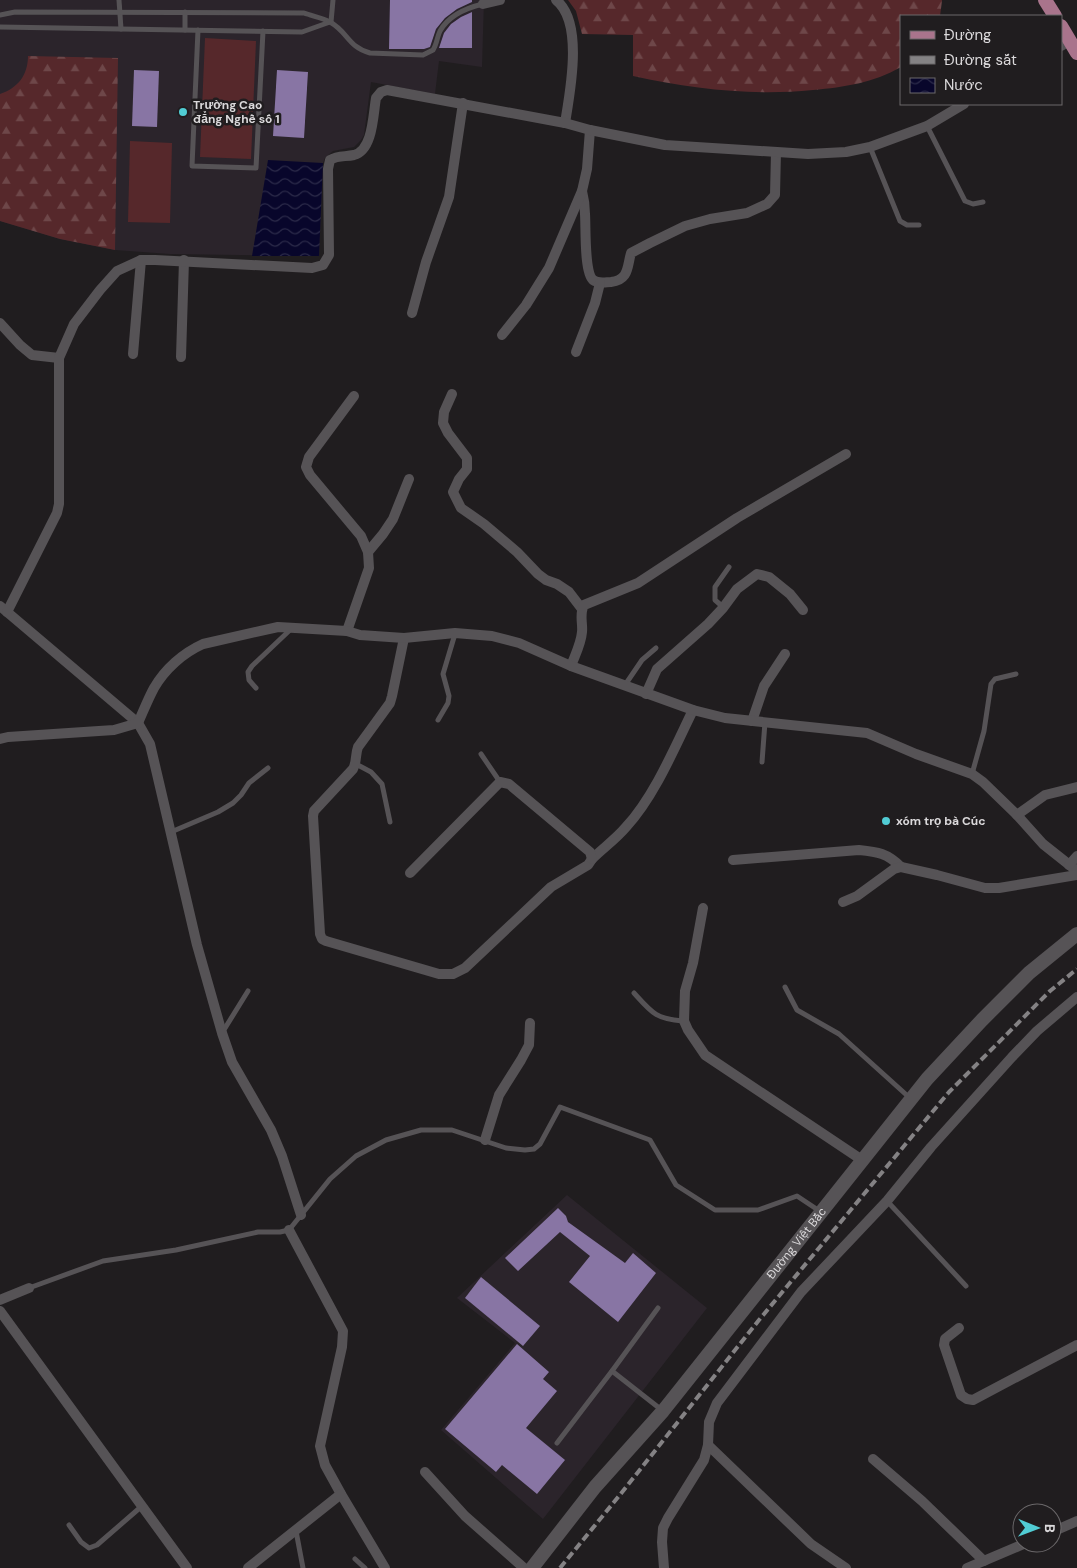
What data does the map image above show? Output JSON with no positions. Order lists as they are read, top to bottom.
{
  "streets": {
    "street": ["Đường Việt Bắc"]
  },
  "places": ["Trường Cao đẳng Nghề số 1", "xóm trọ bà Cúc"],
  "legend": ["Đường", "Đường sắt", "Nước"],
  "north": "right"
}
